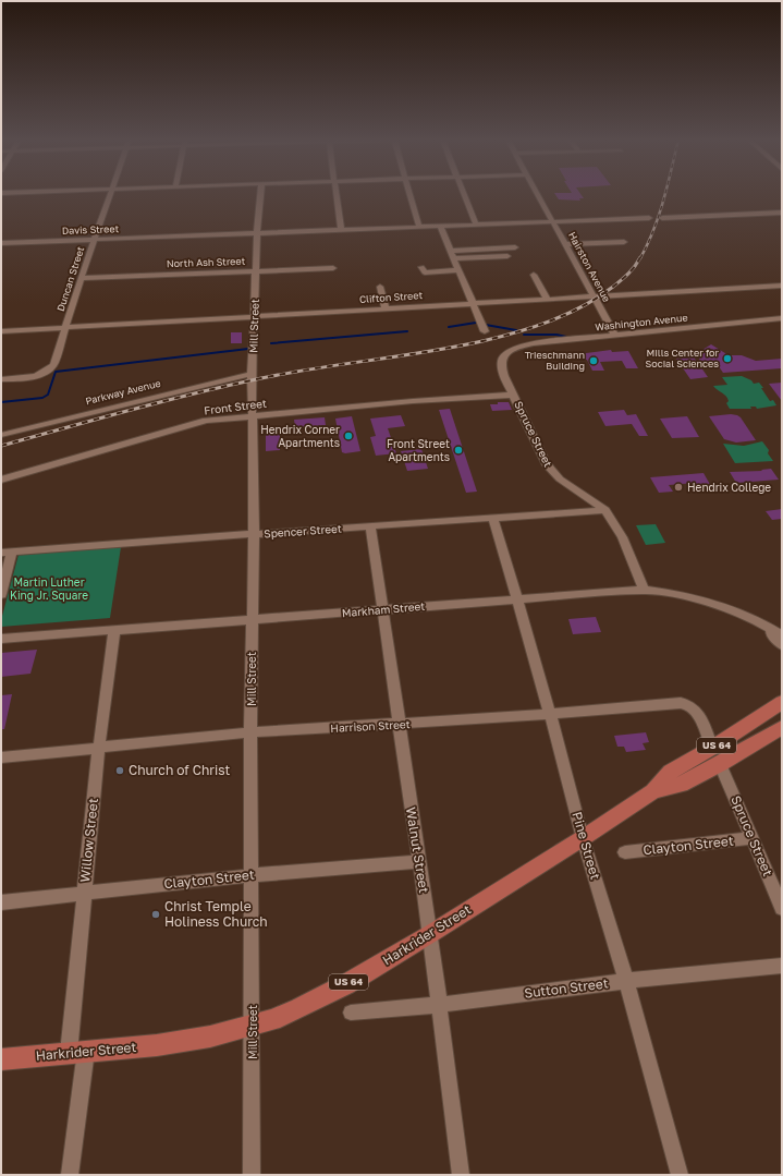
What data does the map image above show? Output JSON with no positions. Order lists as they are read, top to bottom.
{
  "streets": {
    "main road": ["US 64", "Harkrider Street"],
    "street": [
      "Davis Street",
      "North Ash Street",
      "Hairston Avenue",
      "Duncan Street",
      "Clifton Street",
      "Washington Avenue",
      "Mill Street",
      "Parkway Avenue",
      "Front Street",
      "Spruce Street",
      "Spencer Street",
      "Markham Street",
      "Harrison Street",
      "Willow Street",
      "Pine Street",
      "Clayton Street",
      "Walnut Street",
      "Sutton Street"
    ]
  },
  "crossings": [
    ["Davis Street", "Hairston Avenue"],
    ["Davis Street", "Duncan Street"],
    ["Davis Street", "Mill Street"],
    ["North Ash Street", "Duncan Street"],
    ["North Ash Street", "Mill Street"],
    ["Hairston Avenue", "Clifton Street"],
    ["Hairston Avenue", "Washington Avenue"],
    ["Duncan Street", "Clifton Street"],
    ["Clifton Street", "Mill Street"],
    ["Washington Avenue", "Front Street"],
    ["Washington Avenue", "Spruce Street"],
    ["Mill Street", "Parkway Avenue"],
    ["Mill Street", "Front Street"],
    ["Mill Street", "Spencer Street"],
    ["Mill Street", "Markham Street"],
    ["Mill Street", "Harrison Street"],
    ["Mill Street", "Clayton Street"],
    ["Mill Street", "Harkrider Street"],
    ["Front Street", "Spruce Street"],
    ["Spruce Street", "Spencer Street"],
    ["Spruce Street", "Markham Street"],
    ["Spruce Street", "Clayton Street"],
    ["Spruce Street", "Harkrider Street"],
    ["Spencer Street", "Pine Street"],
    ["Spencer Street", "Walnut Street"],
    ["Markham Street", "Willow Street"],
    ["Markham Street", "Pine Street"],
    ["Markham Street", "Walnut Street"],
    ["Harrison Street", "Willow Street"],
    ["Harrison Street", "Pine Street"],
    ["Harrison Street", "Walnut Street"],
    ["Harrison Street", "Harkrider Street"],
    ["Willow Street", "Clayton Street"],
    ["Willow Street", "Harkrider Street"],
    ["Pine Street", "Harkrider Street"],
    ["Pine Street", "Sutton Street"],
    ["Clayton Street", "Walnut Street"],
    ["Walnut Street", "Harkrider Street"],
    ["Walnut Street", "Sutton Street"]
  ],
  "parks": ["Martin Luther King Jr. Square"],
  "places": [
    "Mills Center for Social Sciences",
    "Trieschmann Building",
    "Hendrix Corner Apartments",
    "Front Street Apartments",
    "Hendrix College",
    "Church of Christ",
    "Christ Temple Holiness Church"
  ]
}
